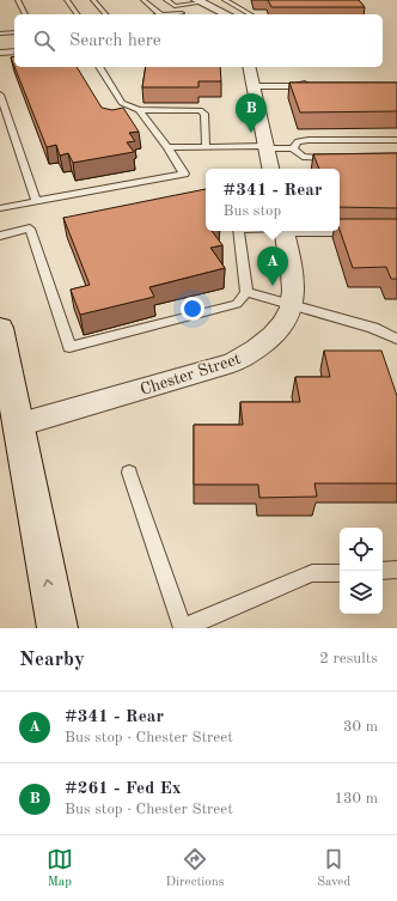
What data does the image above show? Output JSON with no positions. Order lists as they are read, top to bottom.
{
  "streets": {
    "street": ["Chester Street"]
  },
  "page": {
    "search": "Search here",
    "pins": ["B", "A"],
    "popup": ["#341 - Rear", "Bus stop"],
    "heading": ["Nearby", "2 results"],
    "list": [
      {
        "mark": "A",
        "name": "#341 - Rear",
        "note": "Bus stop · Chester Street",
        "value": "30 m"
      },
      {
        "mark": "B",
        "name": "#261 - Fed Ex",
        "note": "Bus stop · Chester Street",
        "value": "130 m"
      }
    ],
    "nav": ["Map", "Directions", "Saved"]
  }
}
